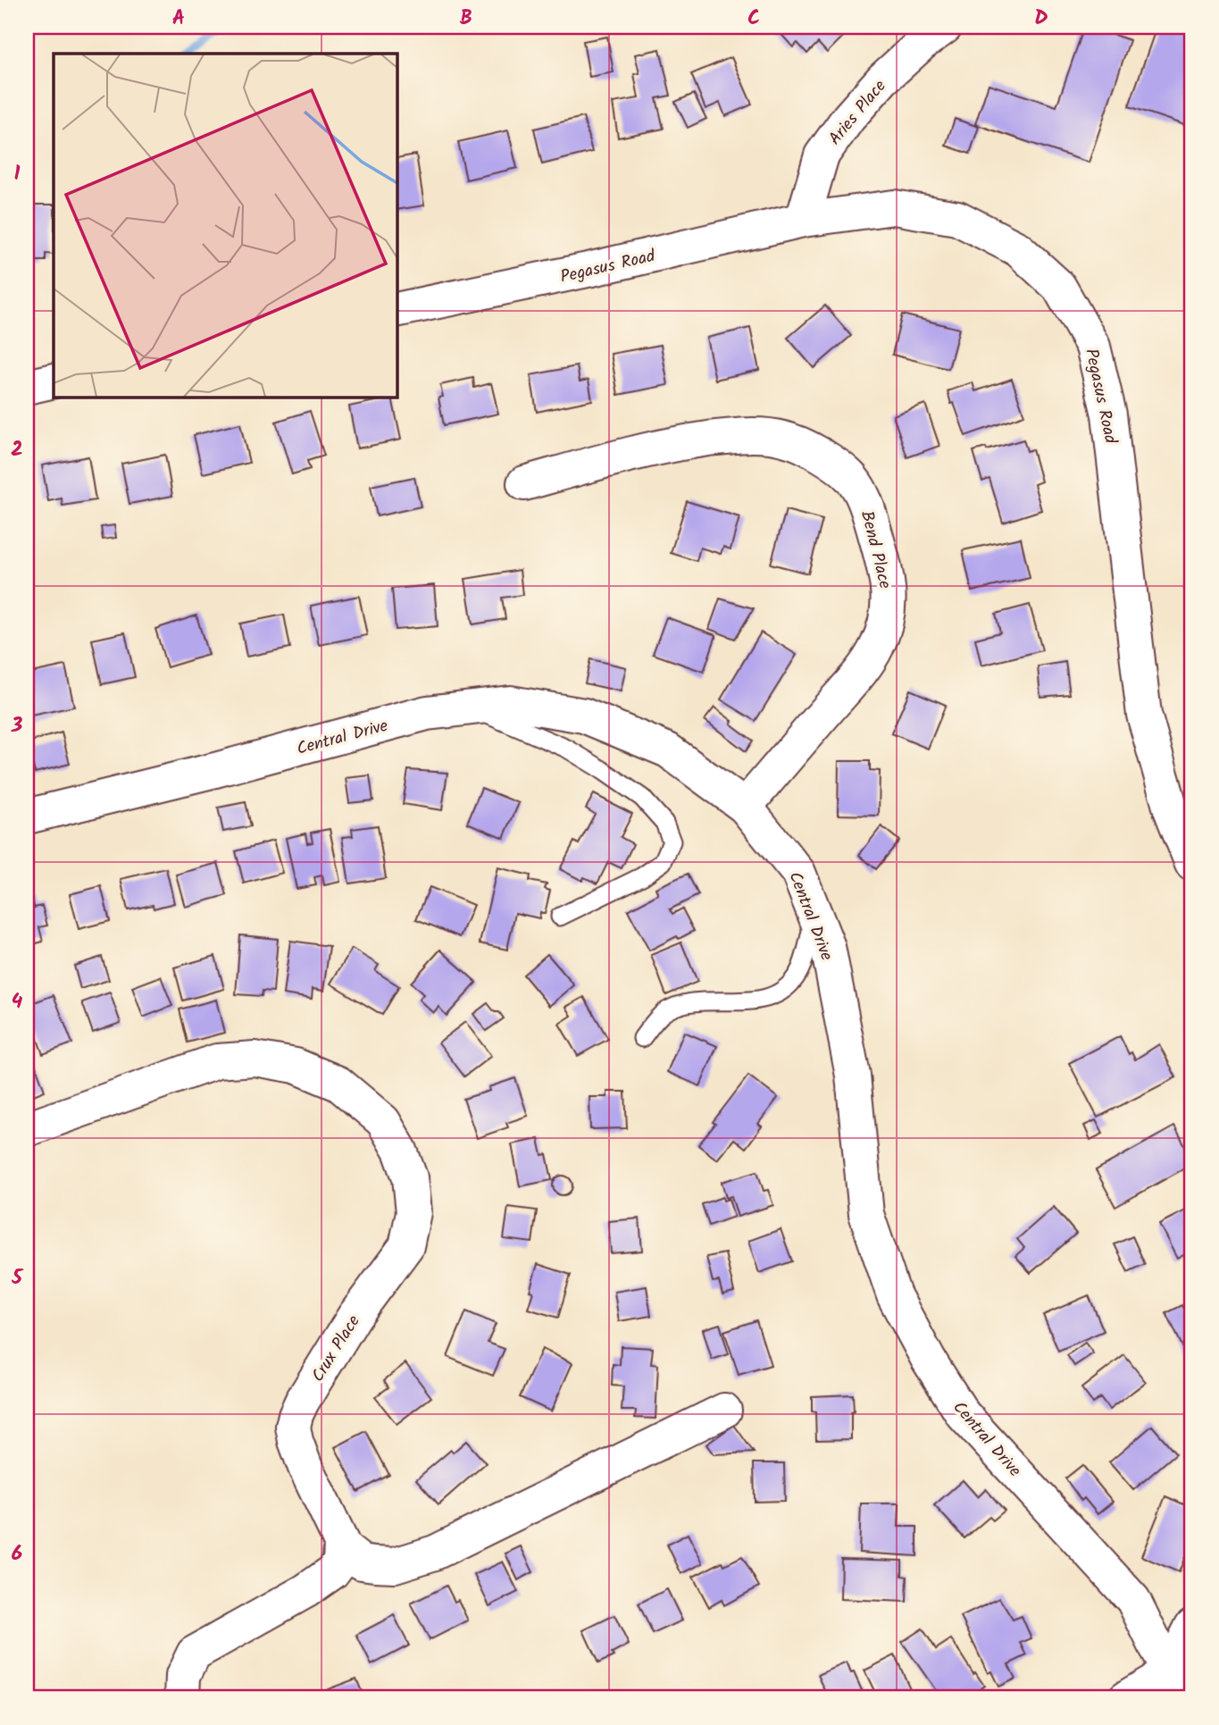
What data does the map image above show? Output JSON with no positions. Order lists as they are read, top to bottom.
{
  "streets": {
    "street": [
      "Aries Place",
      "Pegasus Road",
      "Bend Place",
      "Central Drive",
      "Crux Place"
    ]
  },
  "crossings": [
    ["Aries Place", "Pegasus Road"],
    ["Bend Place", "Central Drive"]
  ],
  "grid": {
    "columns": [
      "A",
      "B",
      "C",
      "D"
    ],
    "rows": [
      "1",
      "2",
      "3",
      "4",
      "5",
      "6"
    ]
  }
}
